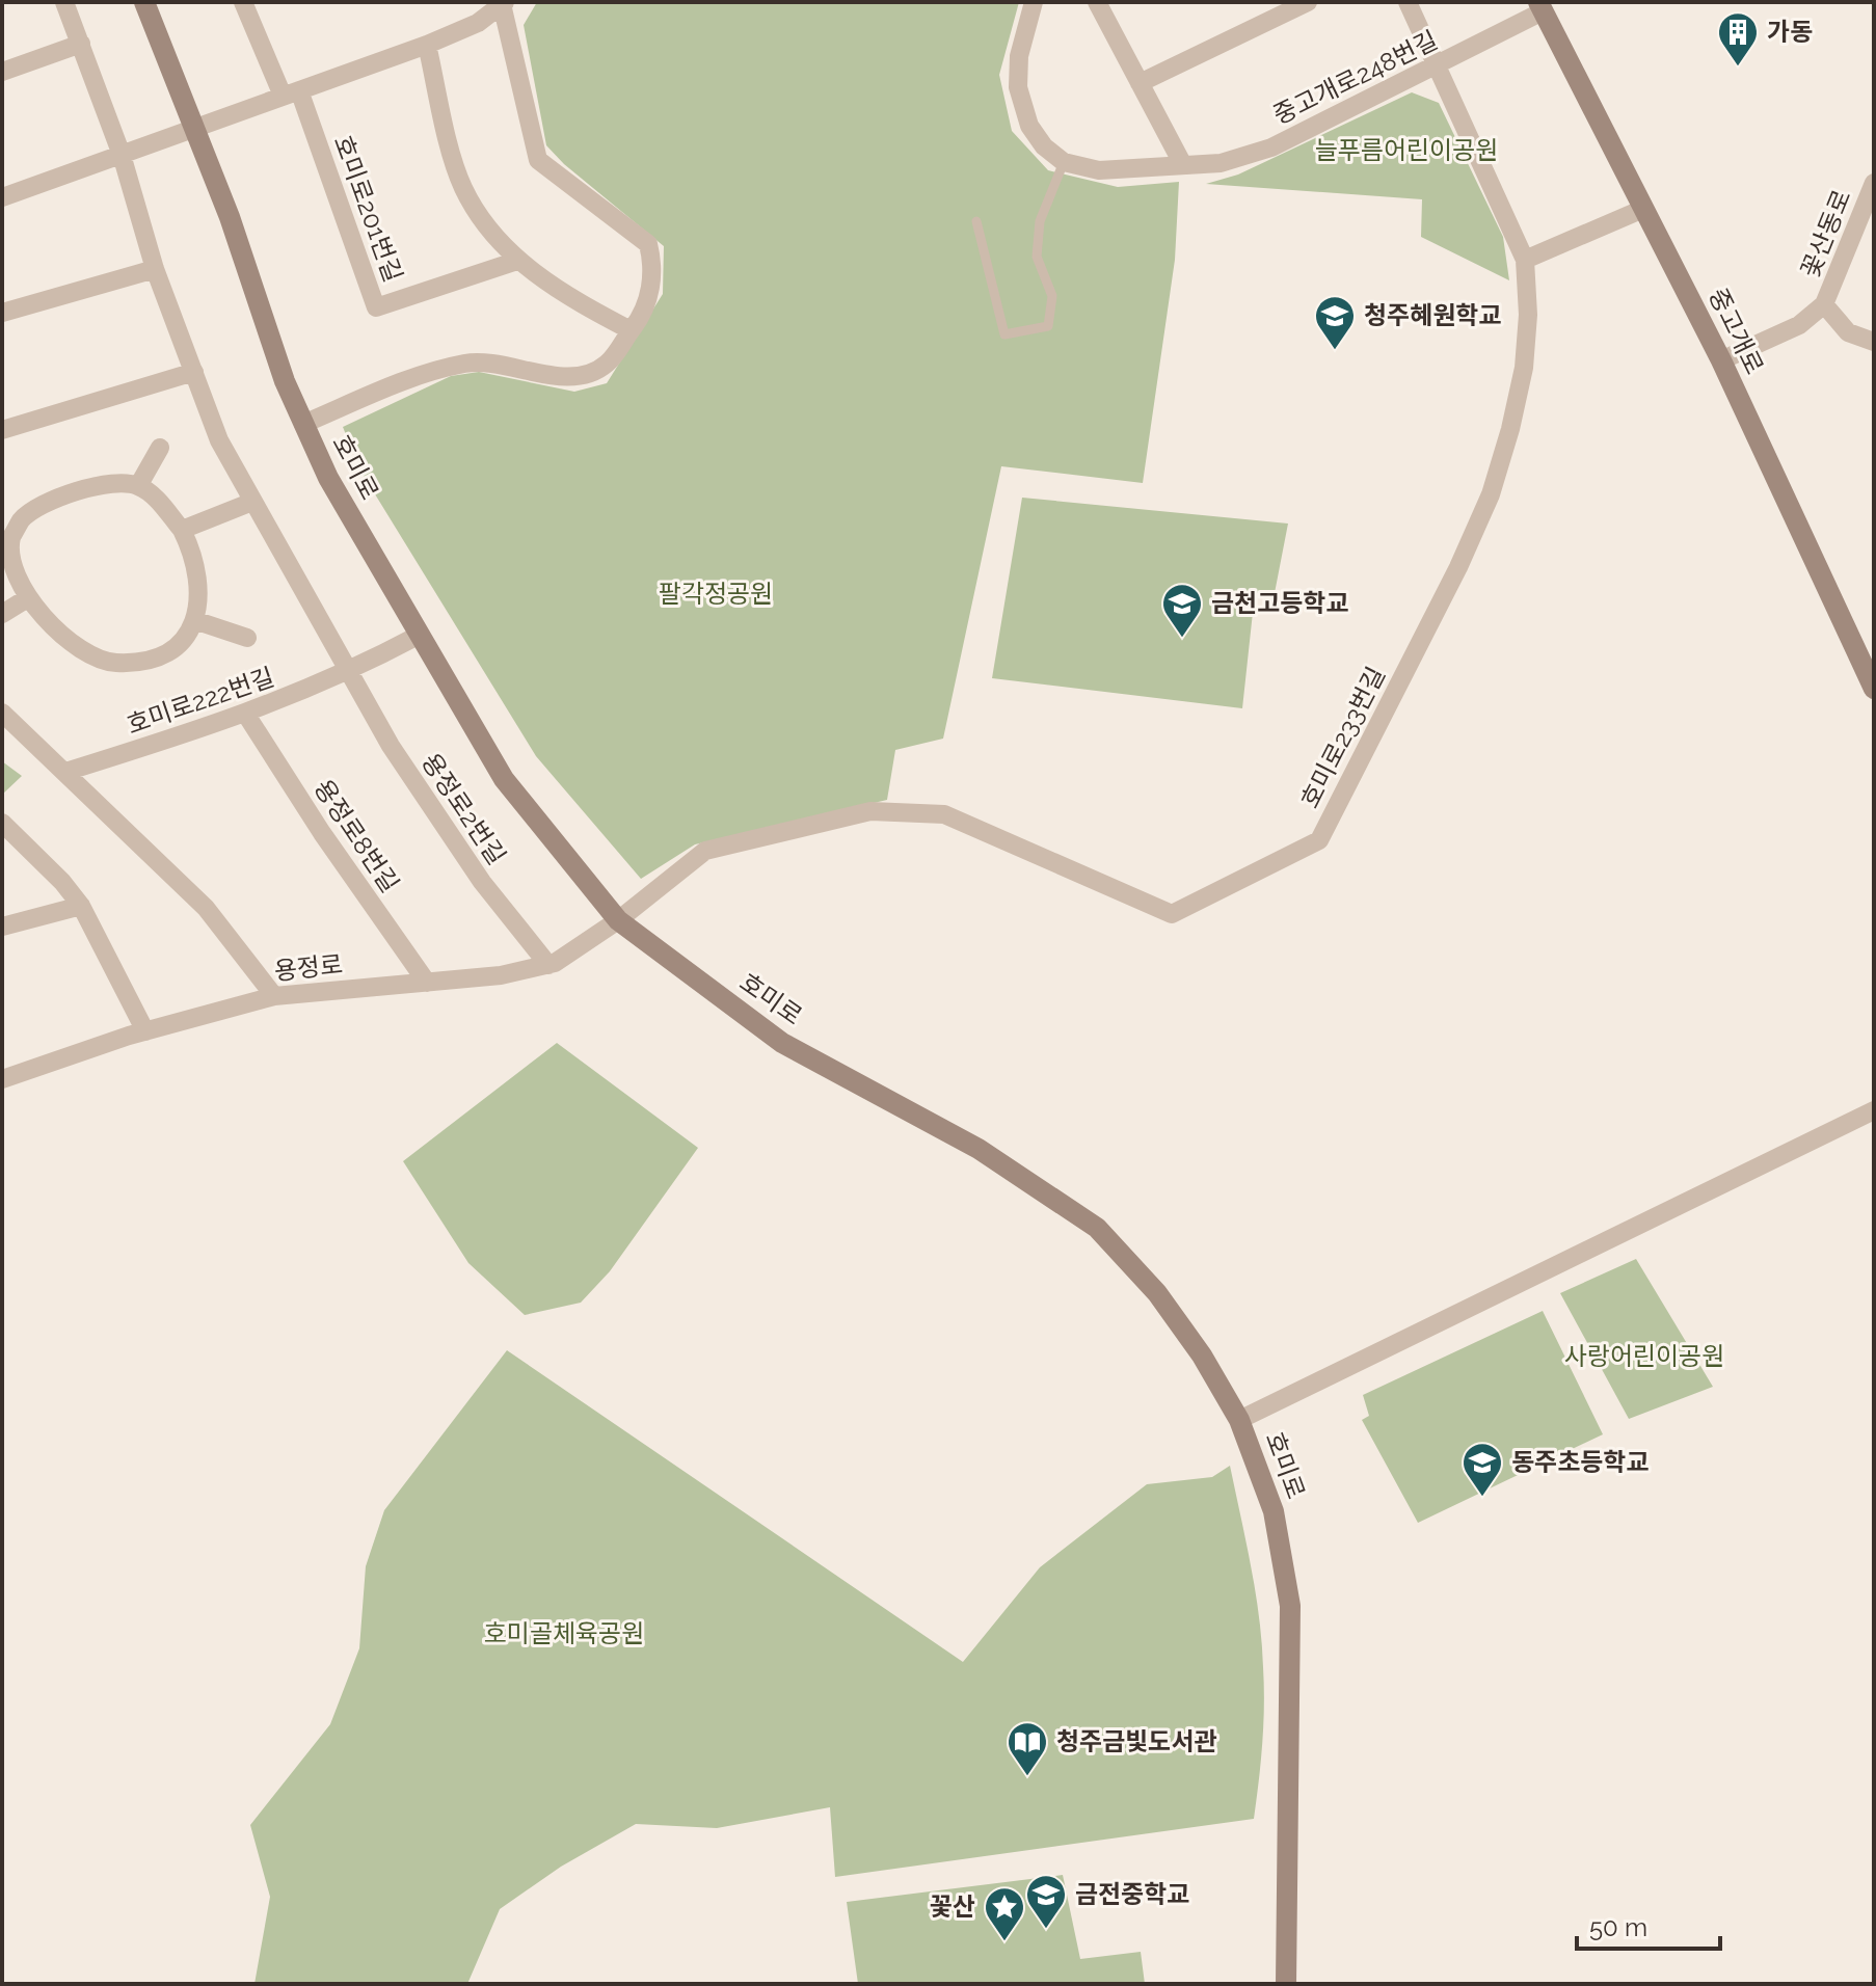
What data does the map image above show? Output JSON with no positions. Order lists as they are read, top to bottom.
{
  "streets": {
    "street": [
      "중고개로248번길",
      "호미로201번길",
      "꽃산동로",
      "중고개로",
      "호미로",
      "호미로222번길",
      "호미로233번길",
      "용정로2번길",
      "용정로8번길",
      "용정로"
    ]
  },
  "crossings": [
    ["중고개로248번길", "중고개로"],
    ["꽃산동로", "중고개로"],
    ["호미로", "호미로222번길"],
    ["호미로", "호미로233번길"],
    ["호미로", "용정로"],
    ["호미로222번길", "용정로2번길"],
    ["호미로222번길", "용정로8번길"],
    ["호미로233번길", "용정로"],
    ["용정로2번길", "용정로"],
    ["용정로8번길", "용정로"]
  ],
  "parks": [
    "늘푸름어린이공원",
    "팔각정공원",
    "사랑어린이공원",
    "호미골체육공원"
  ],
  "places": {
    "building": ["가동"],
    "school or university": [
      "청주혜원학교",
      "금천고등학교",
      "동주초등학교",
      "금전중학교"
    ],
    "library": ["청주금빛도서관"],
    "place": ["꽃산"]
  },
  "scale_bar": "50 m"
}
